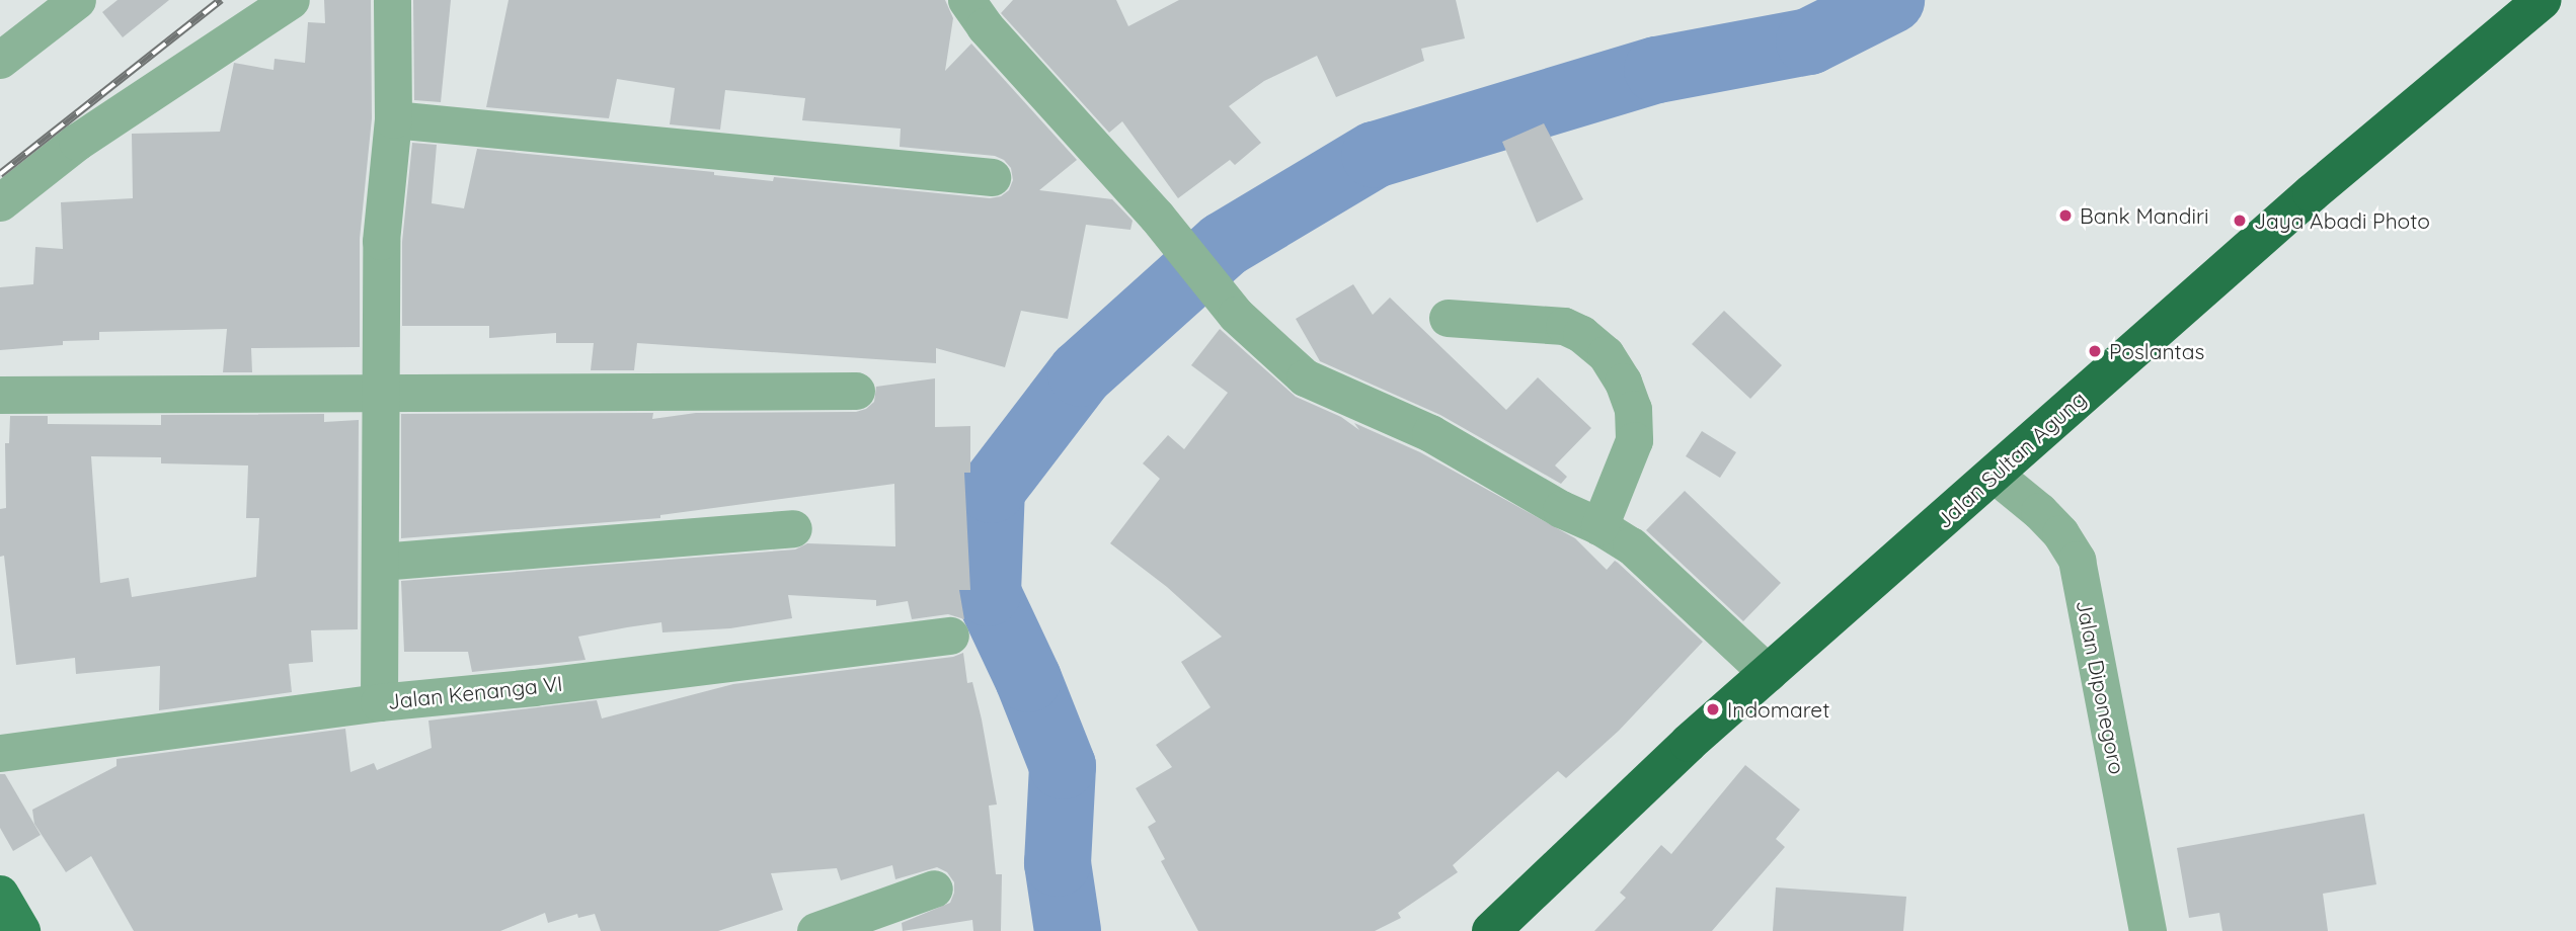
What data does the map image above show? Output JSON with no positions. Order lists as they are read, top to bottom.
{
  "streets": {
    "highway": ["Jalan Sultan Agung"],
    "street": ["Jalan Diponegoro", "Jalan Kenanga VI"]
  },
  "crossings": [
    ["Jalan Sultan Agung", "Jalan Diponegoro"]
  ],
  "places": [
    "Bank Mandiri",
    "Jaya Abadi Photo",
    "Poslantas",
    "Indomaret"
  ]
}
